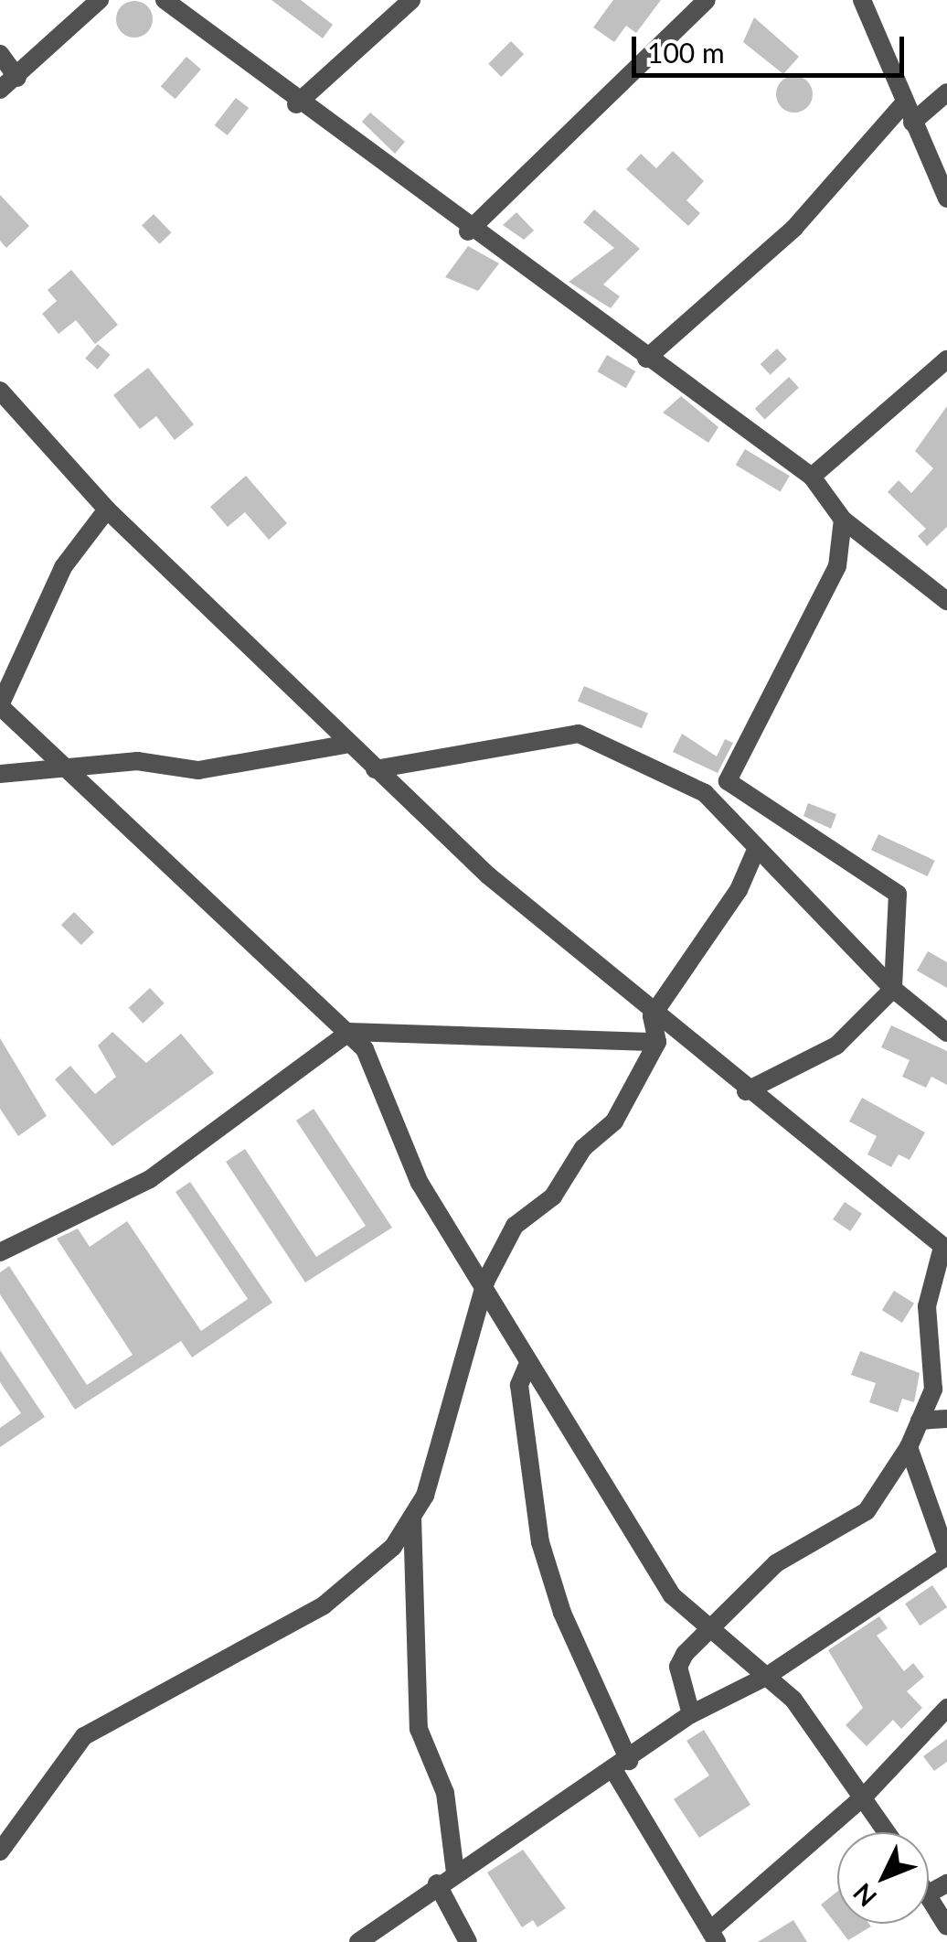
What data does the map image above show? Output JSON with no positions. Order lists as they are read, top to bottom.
{
  "scale_bar": "100 m",
  "north": "bottom left"
}
